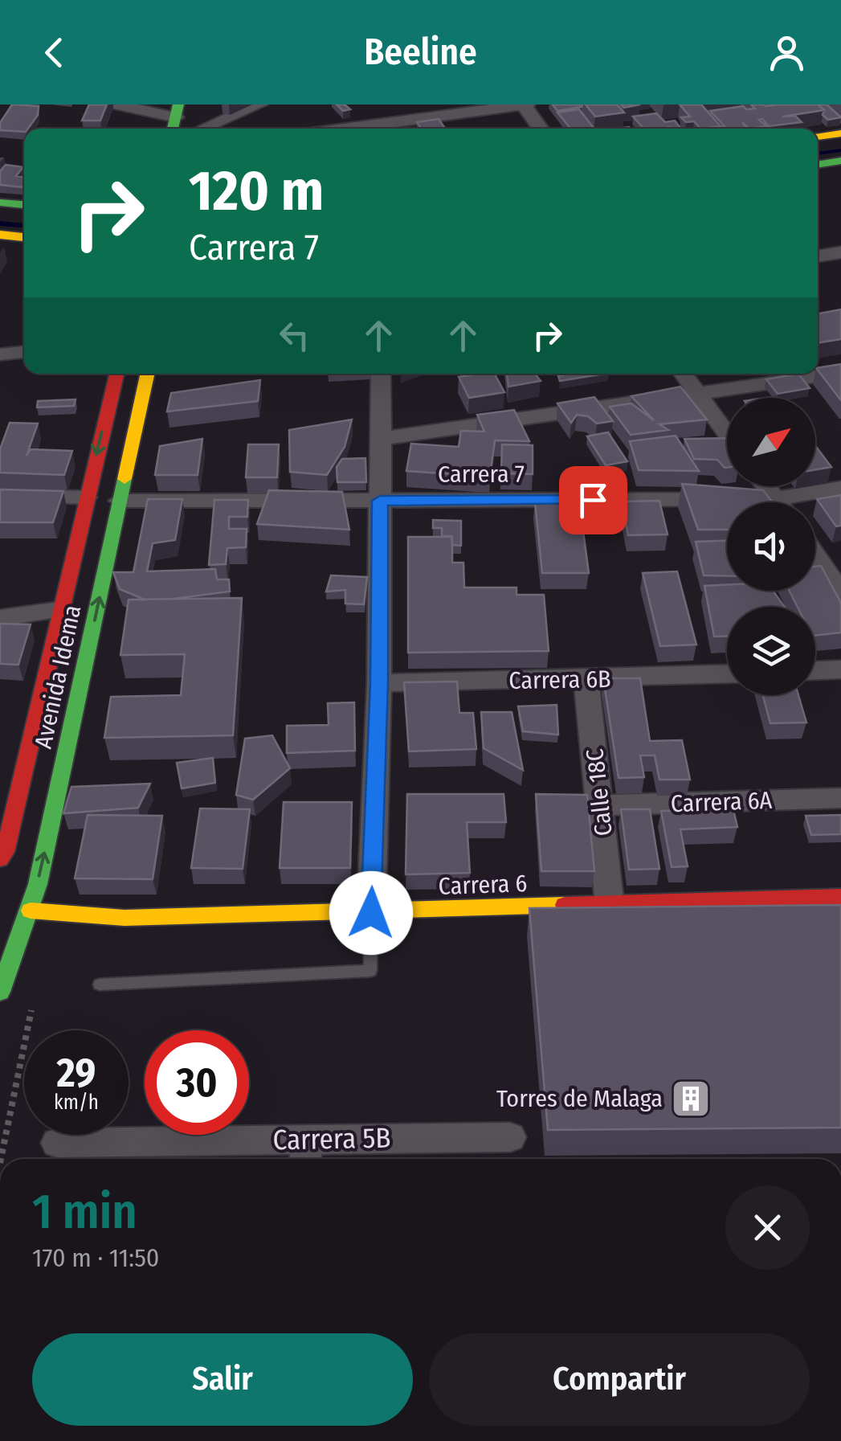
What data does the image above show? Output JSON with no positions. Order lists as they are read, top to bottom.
{
  "streets": {
    "main road": ["Avenida Idema", "Carrera 6"],
    "street": [
      "Carrera 7",
      "Carrera 6B",
      "Calle 18C",
      "Carrera 6A",
      "Carrera 5B"
    ]
  },
  "crossings": [
    ["Carrera 7", "Avenida Idema"],
    ["Avenida Idema", "Carrera 6"],
    ["Carrera 6B", "Calle 18C"],
    ["Calle 18C", "Carrera 6A"],
    ["Calle 18C", "Carrera 6"]
  ],
  "places": {
    "building": ["Torres de Malaga"]
  },
  "north": "top right",
  "page": {
    "header": "Beeline",
    "turn": ["120 m", "Carrera 7"],
    "speed": "29 km/h",
    "limit": "30",
    "heading": ["1 min", "170 m · 11:50"],
    "buttons": ["Salir", "Compartir"]
  }
}
